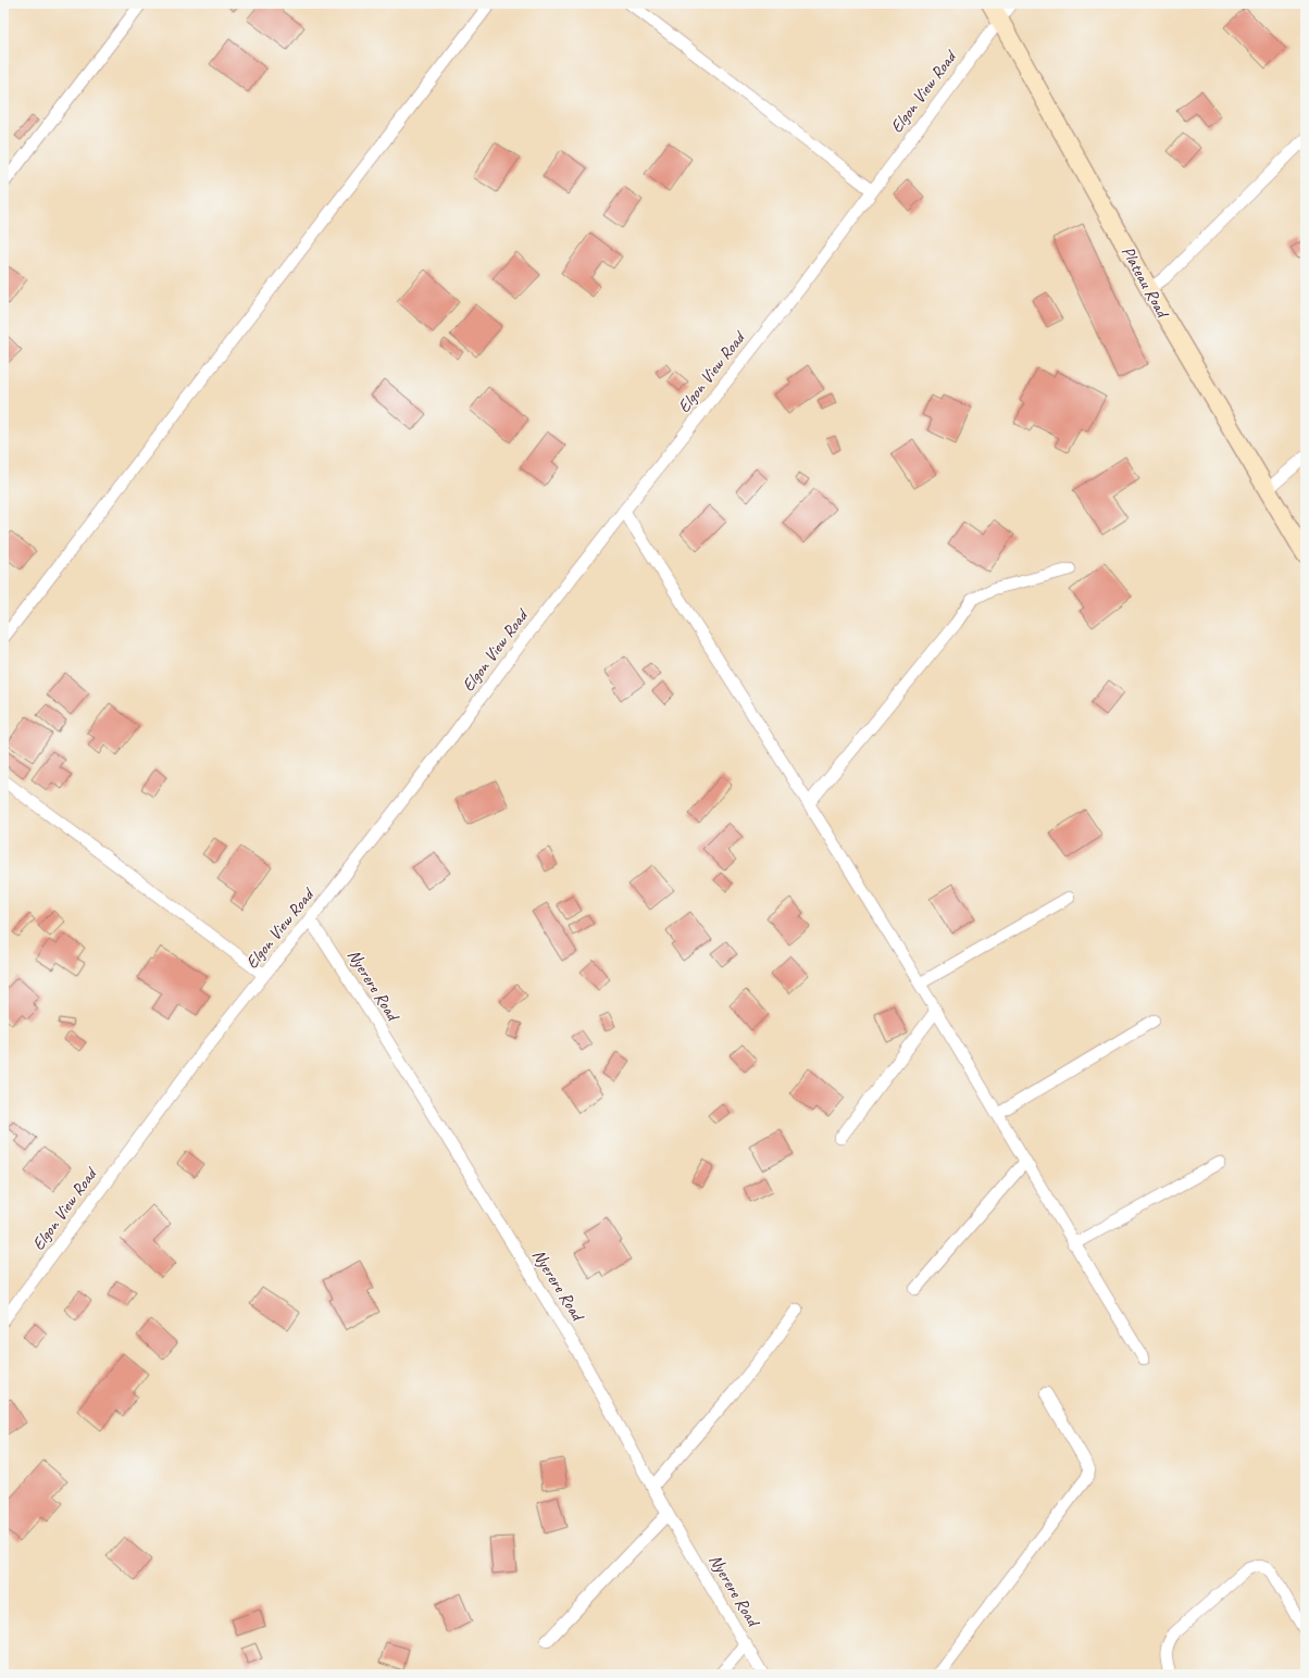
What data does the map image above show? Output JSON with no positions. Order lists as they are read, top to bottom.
{
  "streets": {
    "street": ["Elgon View Road", "Plateau Road", "Nyerere Road"]
  },
  "crossings": [
    ["Elgon View Road", "Plateau Road"],
    ["Elgon View Road", "Nyerere Road"]
  ]
}
